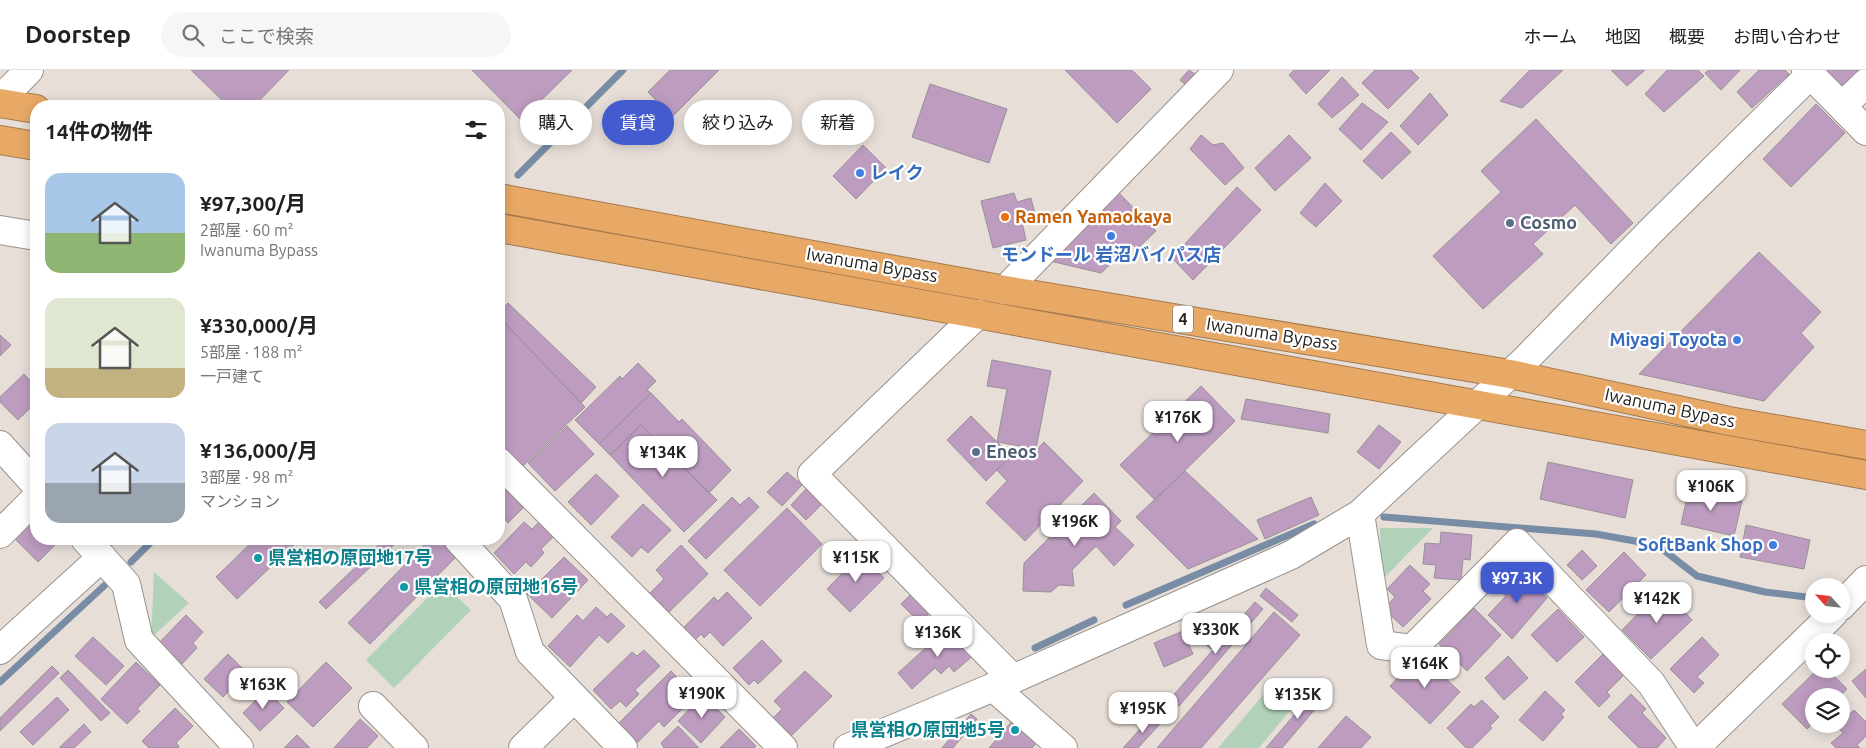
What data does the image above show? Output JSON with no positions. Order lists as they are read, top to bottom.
{
  "streets": {
    "highway": ["Iwanuma Bypass", "4"]
  },
  "places": [
    "レイク",
    "Ramen Yamaokaya",
    "Cosmo",
    "モンドール 岩沼バイパス店",
    "Miyagi Toyota",
    "Eneos",
    "SoftBank Shop",
    "県営相の原団地17号",
    "県営相の原団地16号",
    "県営相の原団地5号"
  ],
  "north": "top left",
  "page": {
    "header": "Doorstep",
    "search": "ここで検索",
    "nav": [
      "ホーム",
      "地図",
      "概要",
      "お問い合わせ"
    ],
    "chip": [
      "購入",
      "賃貸",
      "絞り込み",
      "新着"
    ],
    "heading": "14件の物件",
    "list": [
      {
        "name": "¥97,300/月",
        "note": "2部屋 · 60 m² · Iwanuma Bypass"
      },
      {
        "name": "¥330,000/月",
        "note": "5部屋 · 188 m² · 一戸建て"
      },
      {
        "name": "¥136,000/月",
        "note": "3部屋 · 98 m² · マンション"
      }
    ],
    "price": [
      "¥176K",
      "¥134K",
      "¥106K",
      "¥196K",
      "¥115K",
      "¥97.3K",
      "¥142K",
      "¥330K",
      "¥136K",
      "¥164K",
      "¥163K",
      "¥190K",
      "¥135K",
      "¥195K"
    ]
  }
}
